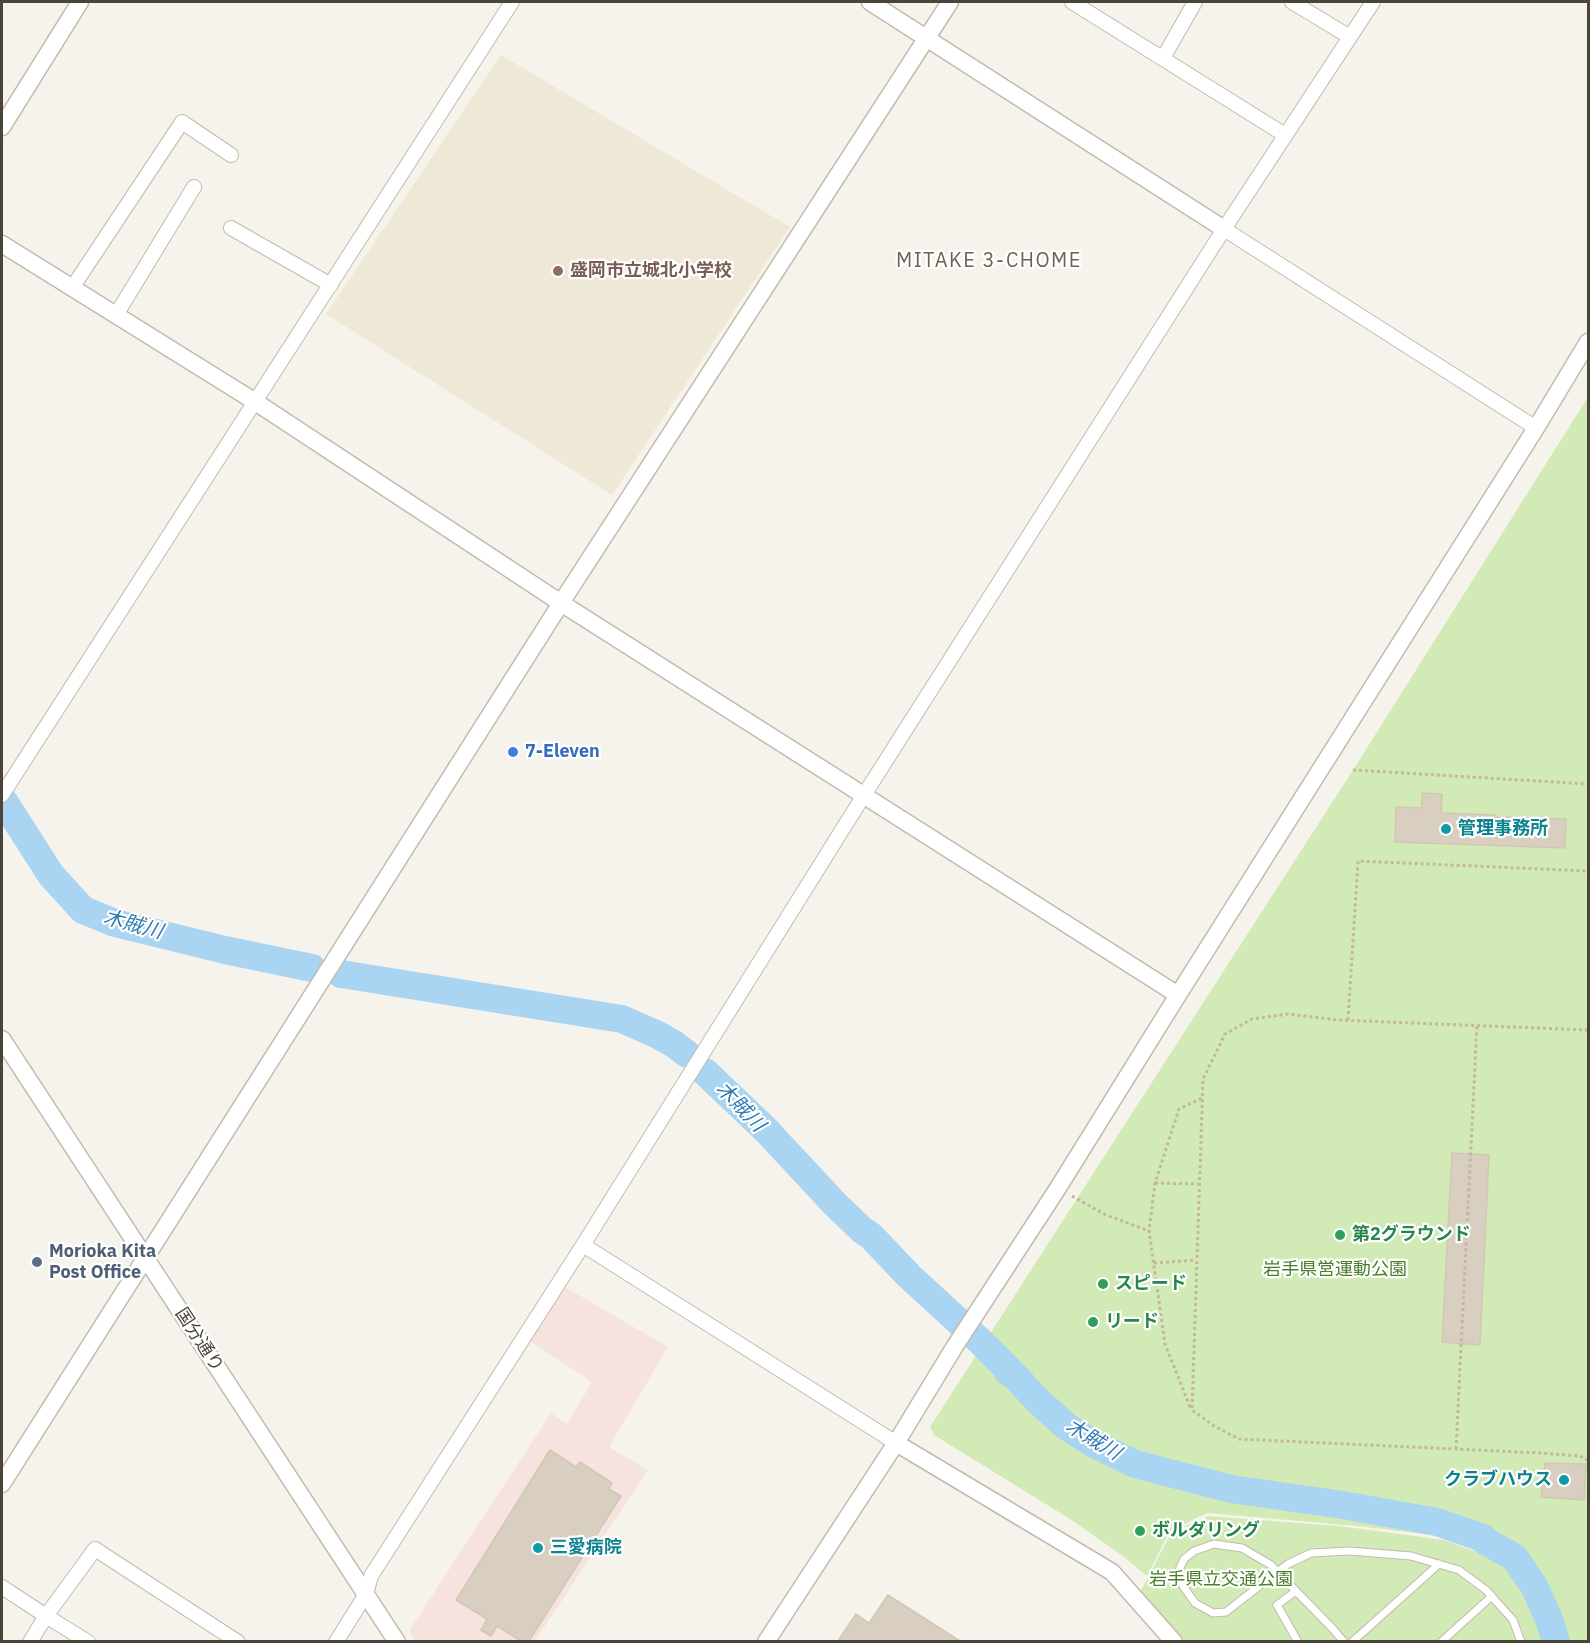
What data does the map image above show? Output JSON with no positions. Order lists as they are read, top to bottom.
{
  "streets": {
    "street": ["国分通り"]
  },
  "districts": ["MITAKE 3-CHOME"],
  "water": ["木賊川"],
  "parks": ["岩手県営運動公園", "岩手県立交通公園"],
  "places": [
    "盛岡市立城北小学校",
    "7-Eleven",
    "管理事務所",
    "第2グラウンド",
    "Morioka Kita Post Office",
    "スピード",
    "リード",
    "クラブハウス",
    "ボルダリング",
    "三愛病院"
  ]
}
